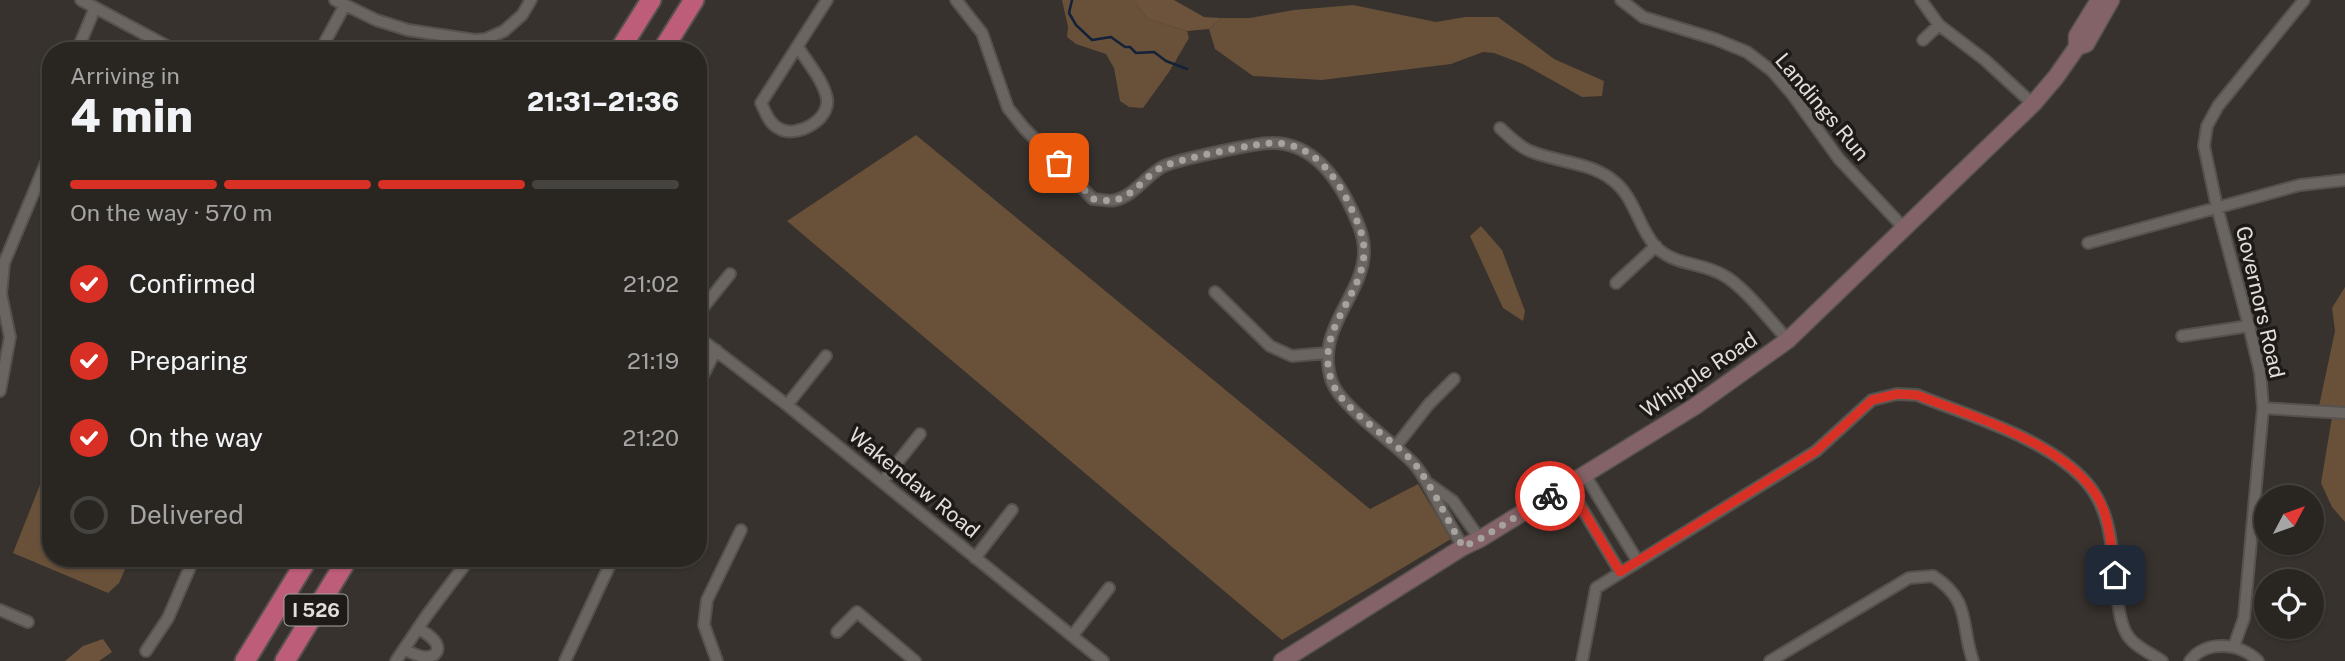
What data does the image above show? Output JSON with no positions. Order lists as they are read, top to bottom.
{
  "streets": {
    "highway": ["I 526"],
    "main road": ["Whipple Road"],
    "street": ["Landings Run", "Governors Road", "Wakendaw Road"]
  },
  "crossings": [
    ["Landings Run", "Whipple Road"]
  ],
  "north": "top right",
  "page": {
    "heading": ["4 min", "Arriving in", "21:31–21:36"],
    "bar": "On the way · 570 m",
    "list": [
      ["Confirmed", "21:02"],
      ["Preparing", "21:19"],
      ["On the way", "21:20"],
      "Delivered"
    ]
  }
}
